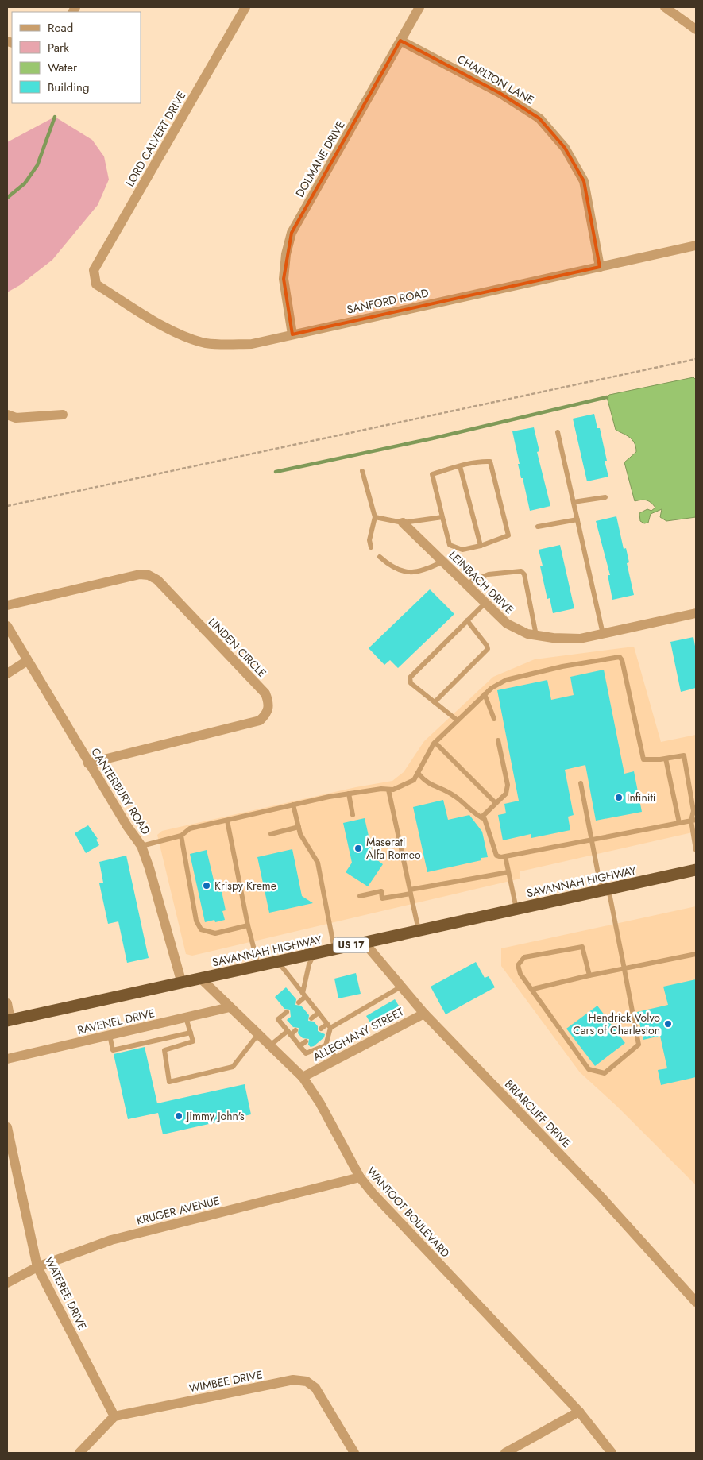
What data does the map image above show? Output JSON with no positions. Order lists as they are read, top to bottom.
{
  "streets": {
    "highway": ["SAVANNAH HIGHWAY", "US 17"],
    "street": [
      "CHARLTON LANE",
      "LORD CALVERT DRIVE",
      "DOLMANE DRIVE",
      "SANFORD ROAD",
      "LEINBACH DRIVE",
      "LINDEN CIRCLE",
      "CANTERBURY ROAD",
      "RAVENEL DRIVE",
      "ALLEGHANY STREET",
      "BRIARCLIFF DRIVE",
      "KRUGER AVENUE",
      "WANTOOT BOULEVARD",
      "WATEREE DRIVE",
      "WIMBEE DRIVE"
    ]
  },
  "crossings": [
    ["CHARLTON LANE", "DOLMANE DRIVE"],
    ["CHARLTON LANE", "SANFORD ROAD"],
    ["LORD CALVERT DRIVE", "SANFORD ROAD"],
    ["DOLMANE DRIVE", "SANFORD ROAD"],
    ["LINDEN CIRCLE", "CANTERBURY ROAD"],
    ["CANTERBURY ROAD", "SAVANNAH HIGHWAY"],
    ["SAVANNAH HIGHWAY", "BRIARCLIFF DRIVE"],
    ["SAVANNAH HIGHWAY", "WANTOOT BOULEVARD"],
    ["RAVENEL DRIVE", "WANTOOT BOULEVARD"],
    ["ALLEGHANY STREET", "BRIARCLIFF DRIVE"],
    ["ALLEGHANY STREET", "WANTOOT BOULEVARD"],
    ["KRUGER AVENUE", "WANTOOT BOULEVARD"],
    ["KRUGER AVENUE", "WATEREE DRIVE"],
    ["WATEREE DRIVE", "WIMBEE DRIVE"]
  ],
  "places": [
    "Infiniti",
    "Maserati Alfa Romeo",
    "Krispy Kreme",
    "Hendrick Volvo Cars of Charleston",
    "Jimmy John's"
  ],
  "legend": [
    "Road",
    "Park",
    "Water",
    "Building"
  ]
}
